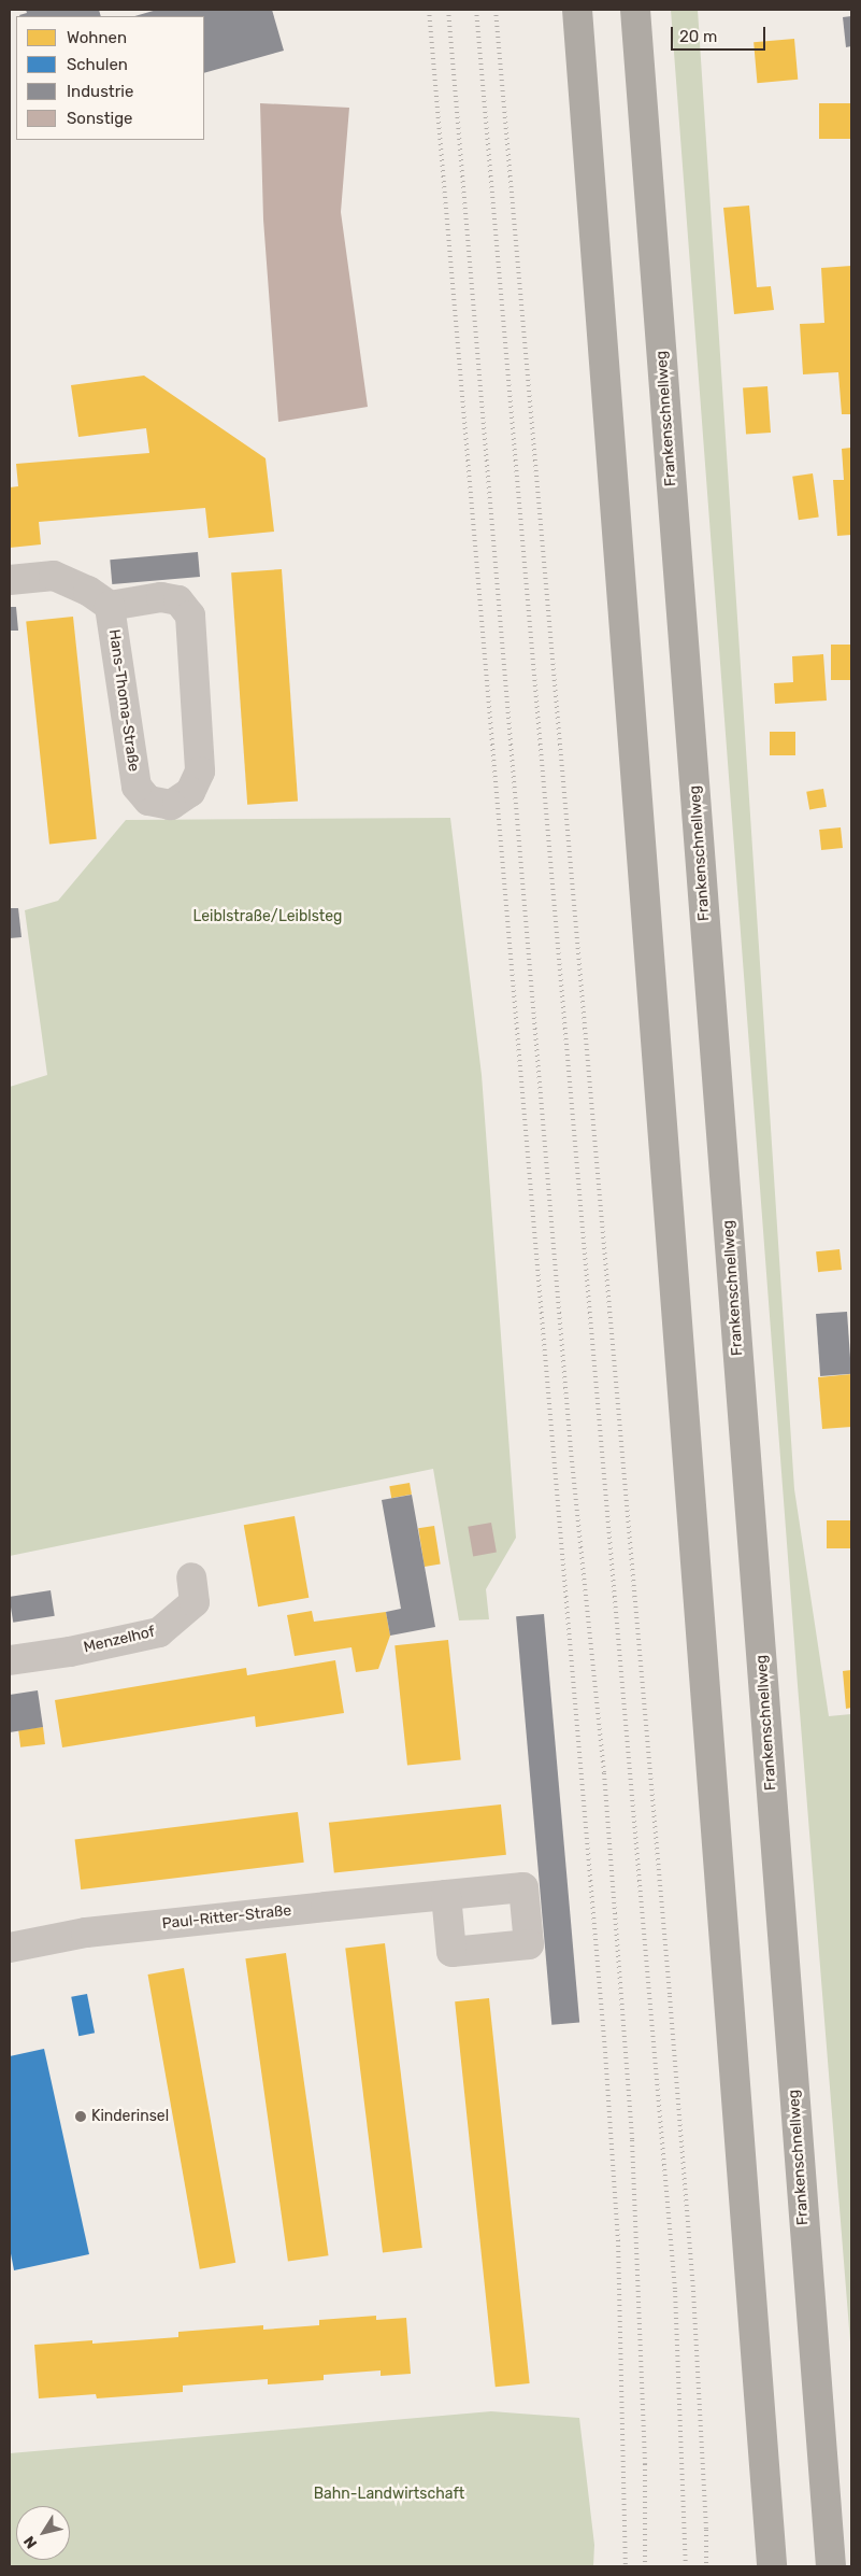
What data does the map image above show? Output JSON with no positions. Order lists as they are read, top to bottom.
{
  "streets": {
    "highway": ["Frankenschnellweg"],
    "street": ["Hans-Thoma-Straße", "Menzelhof", "Paul-Ritter-Straße"]
  },
  "parks": ["Leiblstraße/Leiblsteg", "Bahn-Landwirtschaft"],
  "places": ["Kinderinsel"],
  "legend": [
    "Wohnen",
    "Schulen",
    "Industrie",
    "Sonstige"
  ],
  "scale_bar": "20 m",
  "north": "bottom left"
}
